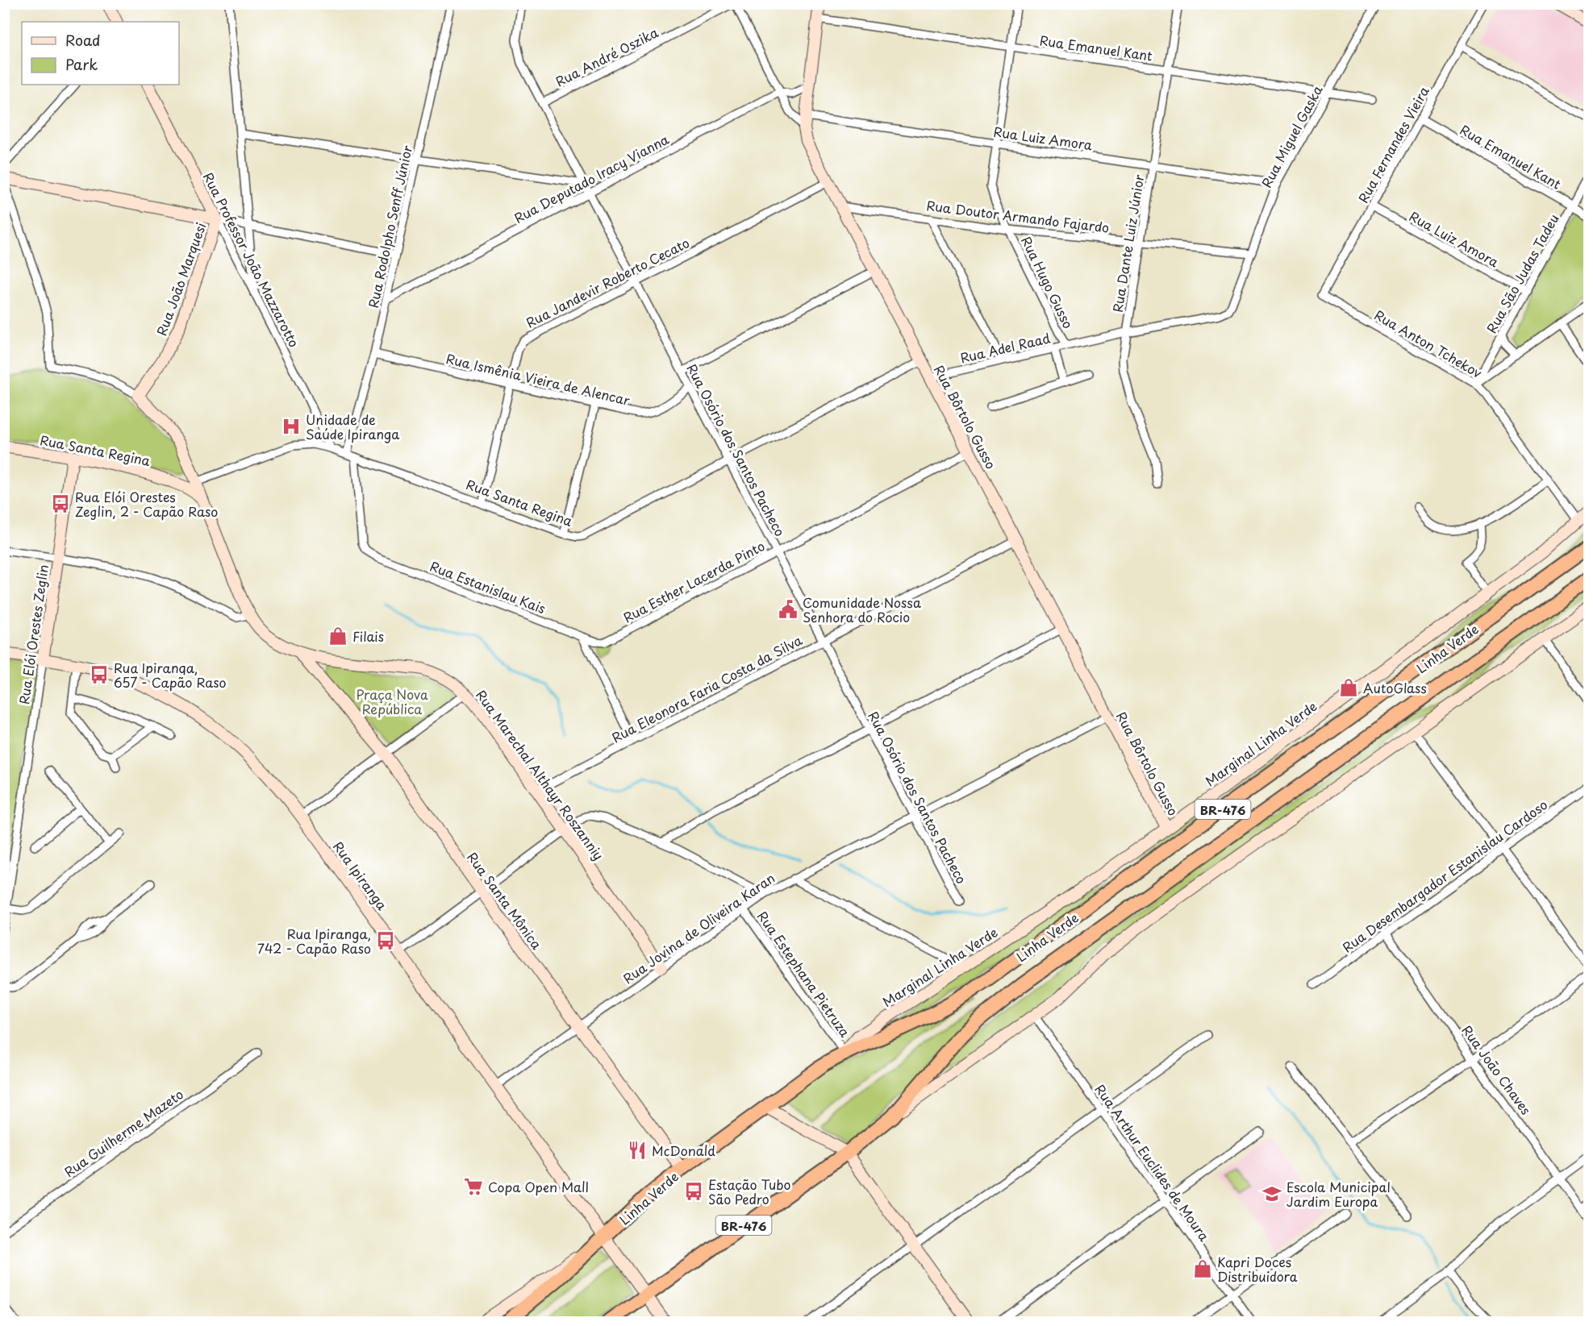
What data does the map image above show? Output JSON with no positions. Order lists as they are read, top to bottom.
{
  "streets": {
    "highway": ["Linha Verde", "BR-476"],
    "main road": [
      "Rua Professor João Mazzarotto",
      "Rua João Marquesi",
      "Rua Bôrtolo Gusso",
      "Rua Santa Regina",
      "Rua Elói Orestes Zeglin",
      "Marginal Linha Verde",
      "Rua Marechal Althayr Roszanniy",
      "Rua Ipiranga",
      "Rua Santa Mônica"
    ],
    "street": [
      "Rua Emanuel Kant",
      "Rua André Oszika",
      "Rua Miguel Gaska",
      "Rua Luiz Amora",
      "Rua Fernandes Vieira",
      "Rua Deputado Iracy Vianna",
      "Rua Doutor Armando Fajardo",
      "Rua Rodolpho Senff Júnior",
      "Rua Dante Luiz Júnior",
      "Rua São Judas Tadeu",
      "Rua Jandevir Roberto Cecato",
      "Rua Hugo Gusso",
      "Rua Anton Tchekov",
      "Rua Adel Raad",
      "Rua Ismênia Vieira de Alencar",
      "Rua Osório dos Santos Pacheco",
      "Rua Esther Lacerda Pinto",
      "Rua Estanislau Kais",
      "Rua Eleonora Faria Costa da Silva",
      "Rua Desembargador Estanislau Cardoso",
      "Rua Jovina de Oliveira Karan",
      "Rua Estephana Pietruza",
      "Rua João Chaves",
      "Rua Guilherme Mazeto",
      "Rua Arthur Euclides de Moura"
    ]
  },
  "crossings": [
    ["Rua Emanuel Kant", "Rua Miguel Gaska"],
    ["Rua Emanuel Kant", "Rua Fernandes Vieira"],
    ["Rua Emanuel Kant", "Rua Dante Luiz Júnior"],
    ["Rua Emanuel Kant", "Rua São Judas Tadeu"],
    ["Rua Emanuel Kant", "Rua Hugo Gusso"],
    ["Rua Emanuel Kant", "Rua Bôrtolo Gusso"],
    ["Rua André Oszika", "Rua Osório dos Santos Pacheco"],
    ["Rua Miguel Gaska", "Rua Luiz Amora"],
    ["Rua Miguel Gaska", "Rua Doutor Armando Fajardo"],
    ["Rua Miguel Gaska", "Rua Adel Raad"],
    ["Rua Luiz Amora", "Rua Fernandes Vieira"],
    ["Rua Luiz Amora", "Rua Dante Luiz Júnior"],
    ["Rua Luiz Amora", "Rua São Judas Tadeu"],
    ["Rua Luiz Amora", "Rua Hugo Gusso"],
    ["Rua Luiz Amora", "Rua Bôrtolo Gusso"],
    ["Rua Fernandes Vieira", "Rua Anton Tchekov"],
    ["Rua Deputado Iracy Vianna", "Rua Rodolpho Senff Júnior"],
    ["Rua Deputado Iracy Vianna", "Rua Bôrtolo Gusso"],
    ["Rua Deputado Iracy Vianna", "Rua Osório dos Santos Pacheco"],
    ["Rua Doutor Armando Fajardo", "Rua Dante Luiz Júnior"],
    ["Rua Doutor Armando Fajardo", "Rua Hugo Gusso"],
    ["Rua Doutor Armando Fajardo", "Rua Bôrtolo Gusso"],
    ["Rua Rodolpho Senff Júnior", "Rua Ismênia Vieira de Alencar"],
    ["Rua Rodolpho Senff Júnior", "Rua Santa Regina"],
    ["Rua Rodolpho Senff Júnior", "Rua Estanislau Kais"],
    ["Rua Dante Luiz Júnior", "Rua Adel Raad"],
    ["Rua Professor João Mazzarotto", "Rua João Marquesi"],
    ["Rua Professor João Mazzarotto", "Rua Santa Regina"],
    ["Rua São Judas Tadeu", "Rua Anton Tchekov"],
    ["Rua João Marquesi", "Rua Marechal Althayr Roszanniy"],
    ["Rua Jandevir Roberto Cecato", "Rua Ismênia Vieira de Alencar"],
    ["Rua Jandevir Roberto Cecato", "Rua Bôrtolo Gusso"],
    ["Rua Jandevir Roberto Cecato", "Rua Santa Regina"],
    ["Rua Jandevir Roberto Cecato", "Rua Osório dos Santos Pacheco"],
    ["Rua Hugo Gusso", "Rua Adel Raad"],
    ["Rua Anton Tchekov", "Marginal Linha Verde"],
    ["Rua Adel Raad", "Rua Bôrtolo Gusso"],
    ["Rua Ismênia Vieira de Alencar", "Rua Osório dos Santos Pacheco"],
    ["Rua Bôrtolo Gusso", "Rua Santa Regina"],
    ["Rua Bôrtolo Gusso", "Rua Esther Lacerda Pinto"],
    ["Rua Bôrtolo Gusso", "Rua Eleonora Faria Costa da Silva"],
    ["Rua Bôrtolo Gusso", "Marginal Linha Verde"],
    ["Rua Bôrtolo Gusso", "Rua Jovina de Oliveira Karan"],
    ["Rua Santa Regina", "Rua Osório dos Santos Pacheco"],
    ["Rua Santa Regina", "Rua Estanislau Kais"],
    ["Rua Santa Regina", "Rua Elói Orestes Zeglin"],
    ["Rua Santa Regina", "Rua Marechal Althayr Roszanniy"],
    ["Rua Osório dos Santos Pacheco", "Rua Esther Lacerda Pinto"],
    ["Rua Osório dos Santos Pacheco", "Rua Eleonora Faria Costa da Silva"],
    ["Rua Osório dos Santos Pacheco", "Rua Jovina de Oliveira Karan"],
    ["Rua Esther Lacerda Pinto", "Rua Estanislau Kais"],
    ["Rua Elói Orestes Zeglin", "Rua Ipiranga"],
    ["Linha Verde", "Marginal Linha Verde"],
    ["Linha Verde", "Rua Ipiranga"],
    ["Linha Verde", "Rua Santa Mônica"],
    ["Linha Verde", "Rua Estephana Pietruza"],
    ["Rua Eleonora Faria Costa da Silva", "Rua Marechal Althayr Roszanniy"],
    ["Marginal Linha Verde", "Rua Estephana Pietruza"],
    ["Rua Marechal Althayr Roszanniy", "Rua Santa Mônica"],
    ["Rua Marechal Althayr Roszanniy", "Rua Jovina de Oliveira Karan"],
    ["Rua Ipiranga", "Rua Jovina de Oliveira Karan"],
    ["Rua Desembargador Estanislau Cardoso", "Rua João Chaves"],
    ["Rua Santa Mônica", "Rua Jovina de Oliveira Karan"],
    ["Rua Jovina de Oliveira Karan", "Rua Estephana Pietruza"]
  ],
  "parks": ["Praça Nova República"],
  "places": {
    "hospital": ["Unidade de Saúde Ipiranga"],
    "bus stop": [
      "Rua Elói Orestes Zeglin, 2 - Capão Raso",
      "Rua Ipiranga, 657 - Capão Raso",
      "Rua Ipiranga, 742 - Capão Raso",
      "Estação Tubo São Pedro"
    ],
    "public building": ["Comunidade Nossa Senhora do Rocio"],
    "shop": ["Filais", "AutoGlass", "Kapri Doces Distribuidora"],
    "restaurant": ["McDonald"],
    "supermarket": ["Copa Open Mall"],
    "school or university": ["Escola Municipal Jardim Europa"]
  },
  "legend": ["Road", "Park"]
}
